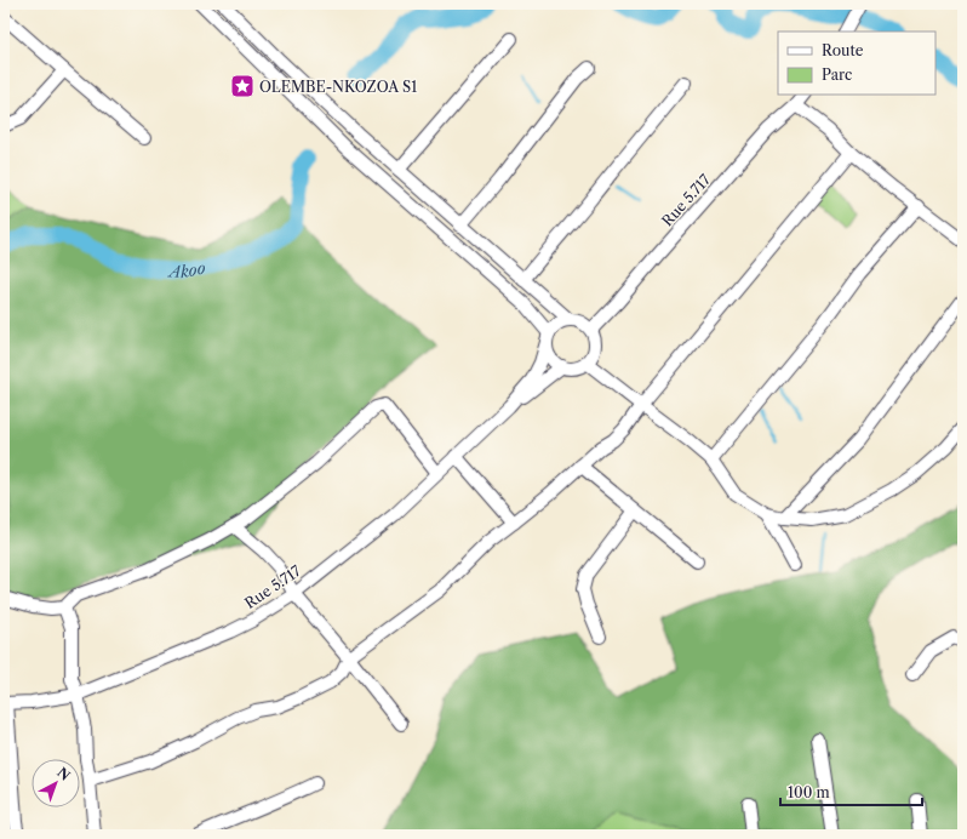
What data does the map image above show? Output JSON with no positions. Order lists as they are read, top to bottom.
{
  "streets": {
    "street": ["Rue 5.717"]
  },
  "water": ["Akoo"],
  "places": {
    "place": ["OLEMBE-NKOZOA S1"]
  },
  "legend": ["Route", "Parc"],
  "scale_bar": "100 m",
  "north": "top right"
}
